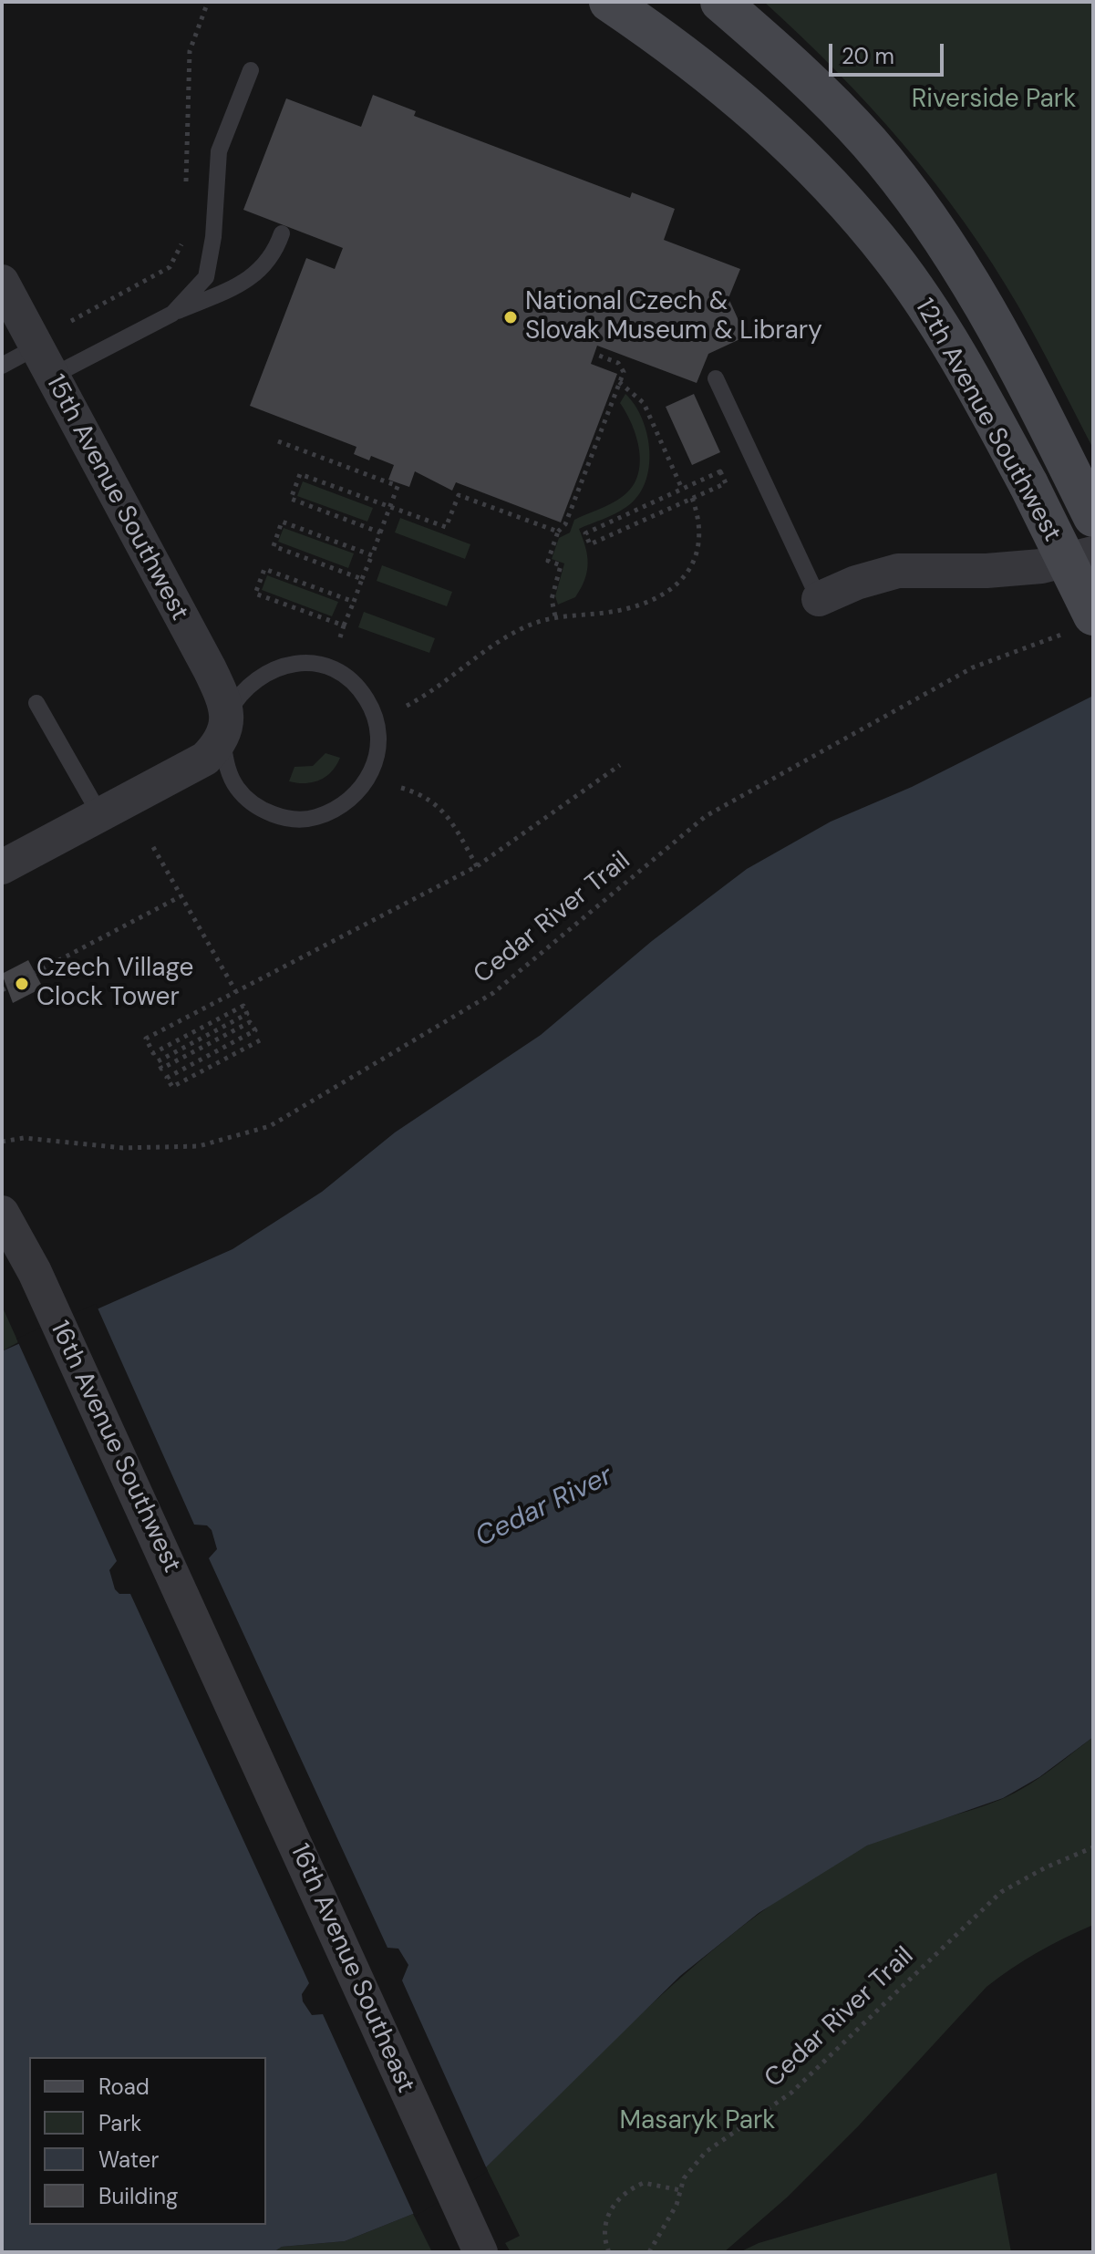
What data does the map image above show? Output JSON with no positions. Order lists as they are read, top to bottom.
{
  "streets": {
    "main road": ["12th Avenue Southwest"],
    "street": ["15th Avenue Southwest", "16th Avenue Southwest", "16th Avenue Southeast"],
    "path": ["Cedar River Trail"]
  },
  "crossings": [
    ["12th Avenue Southwest", "Cedar River Trail"],
    ["16th Avenue Southwest", "16th Avenue Southeast"]
  ],
  "water": ["Cedar River"],
  "parks": ["Riverside Park", "Masaryk Park"],
  "places": ["National Czech & Slovak Museum & Library", "Czech Village Clock Tower"],
  "legend": [
    "Road",
    "Park",
    "Water",
    "Building"
  ],
  "scale_bar": "20 m"
}
